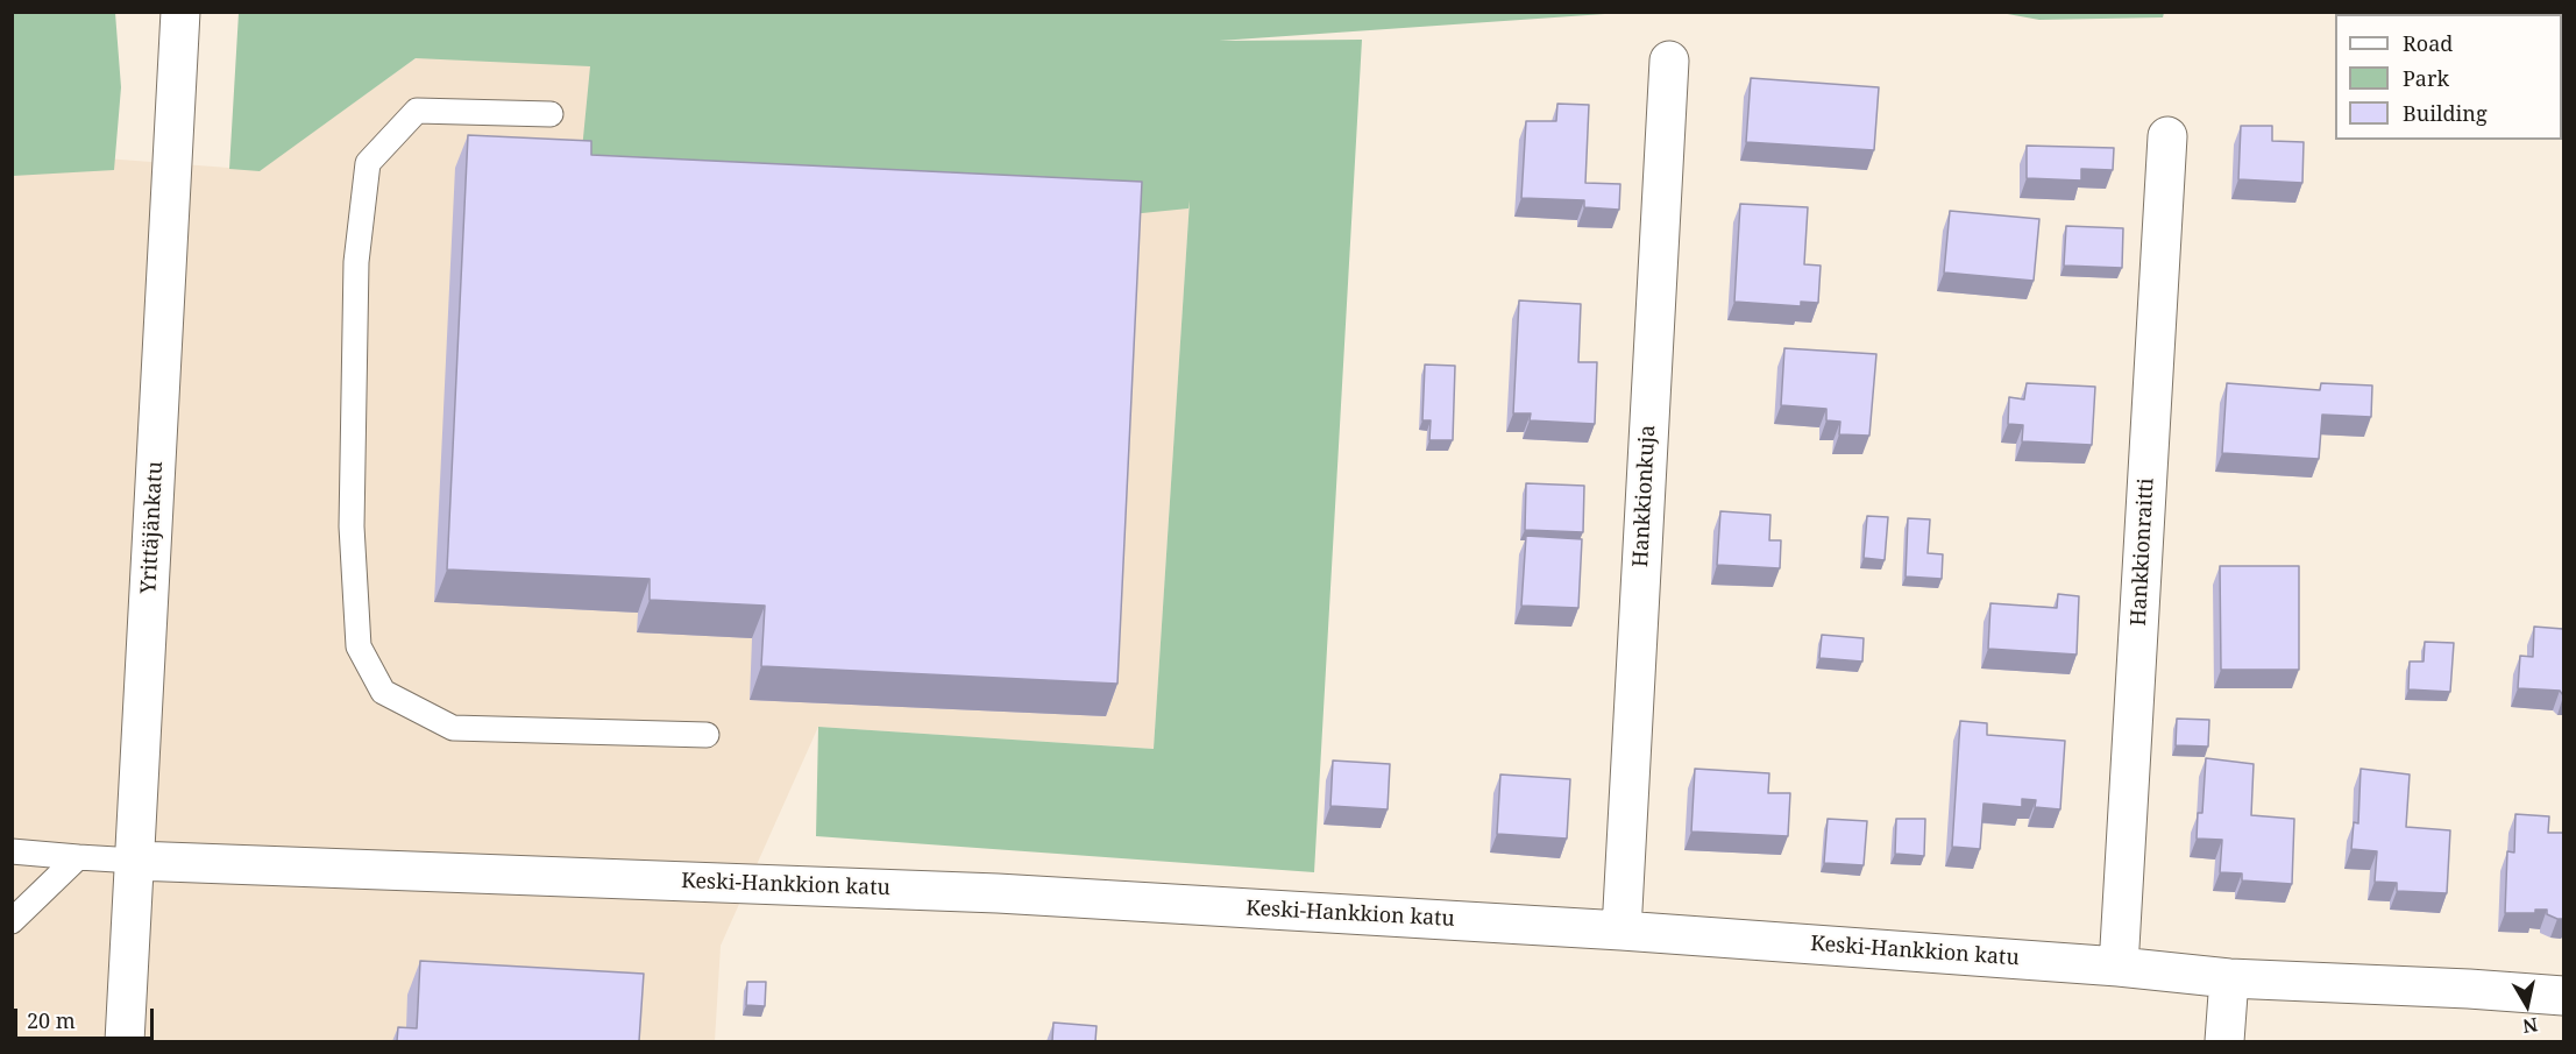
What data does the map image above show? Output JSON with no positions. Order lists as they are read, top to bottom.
{
  "streets": {
    "street": [
      "Hankkionkuja",
      "Yrittäjänkatu",
      "Hankkionraitti",
      "Keski-Hankkion katu"
    ]
  },
  "crossings": [
    ["Hankkionkuja", "Keski-Hankkion katu"],
    ["Yrittäjänkatu", "Keski-Hankkion katu"],
    ["Hankkionraitti", "Keski-Hankkion katu"]
  ],
  "legend": ["Road", "Park", "Building"],
  "scale_bar": "20 m",
  "north": "bottom"
}
